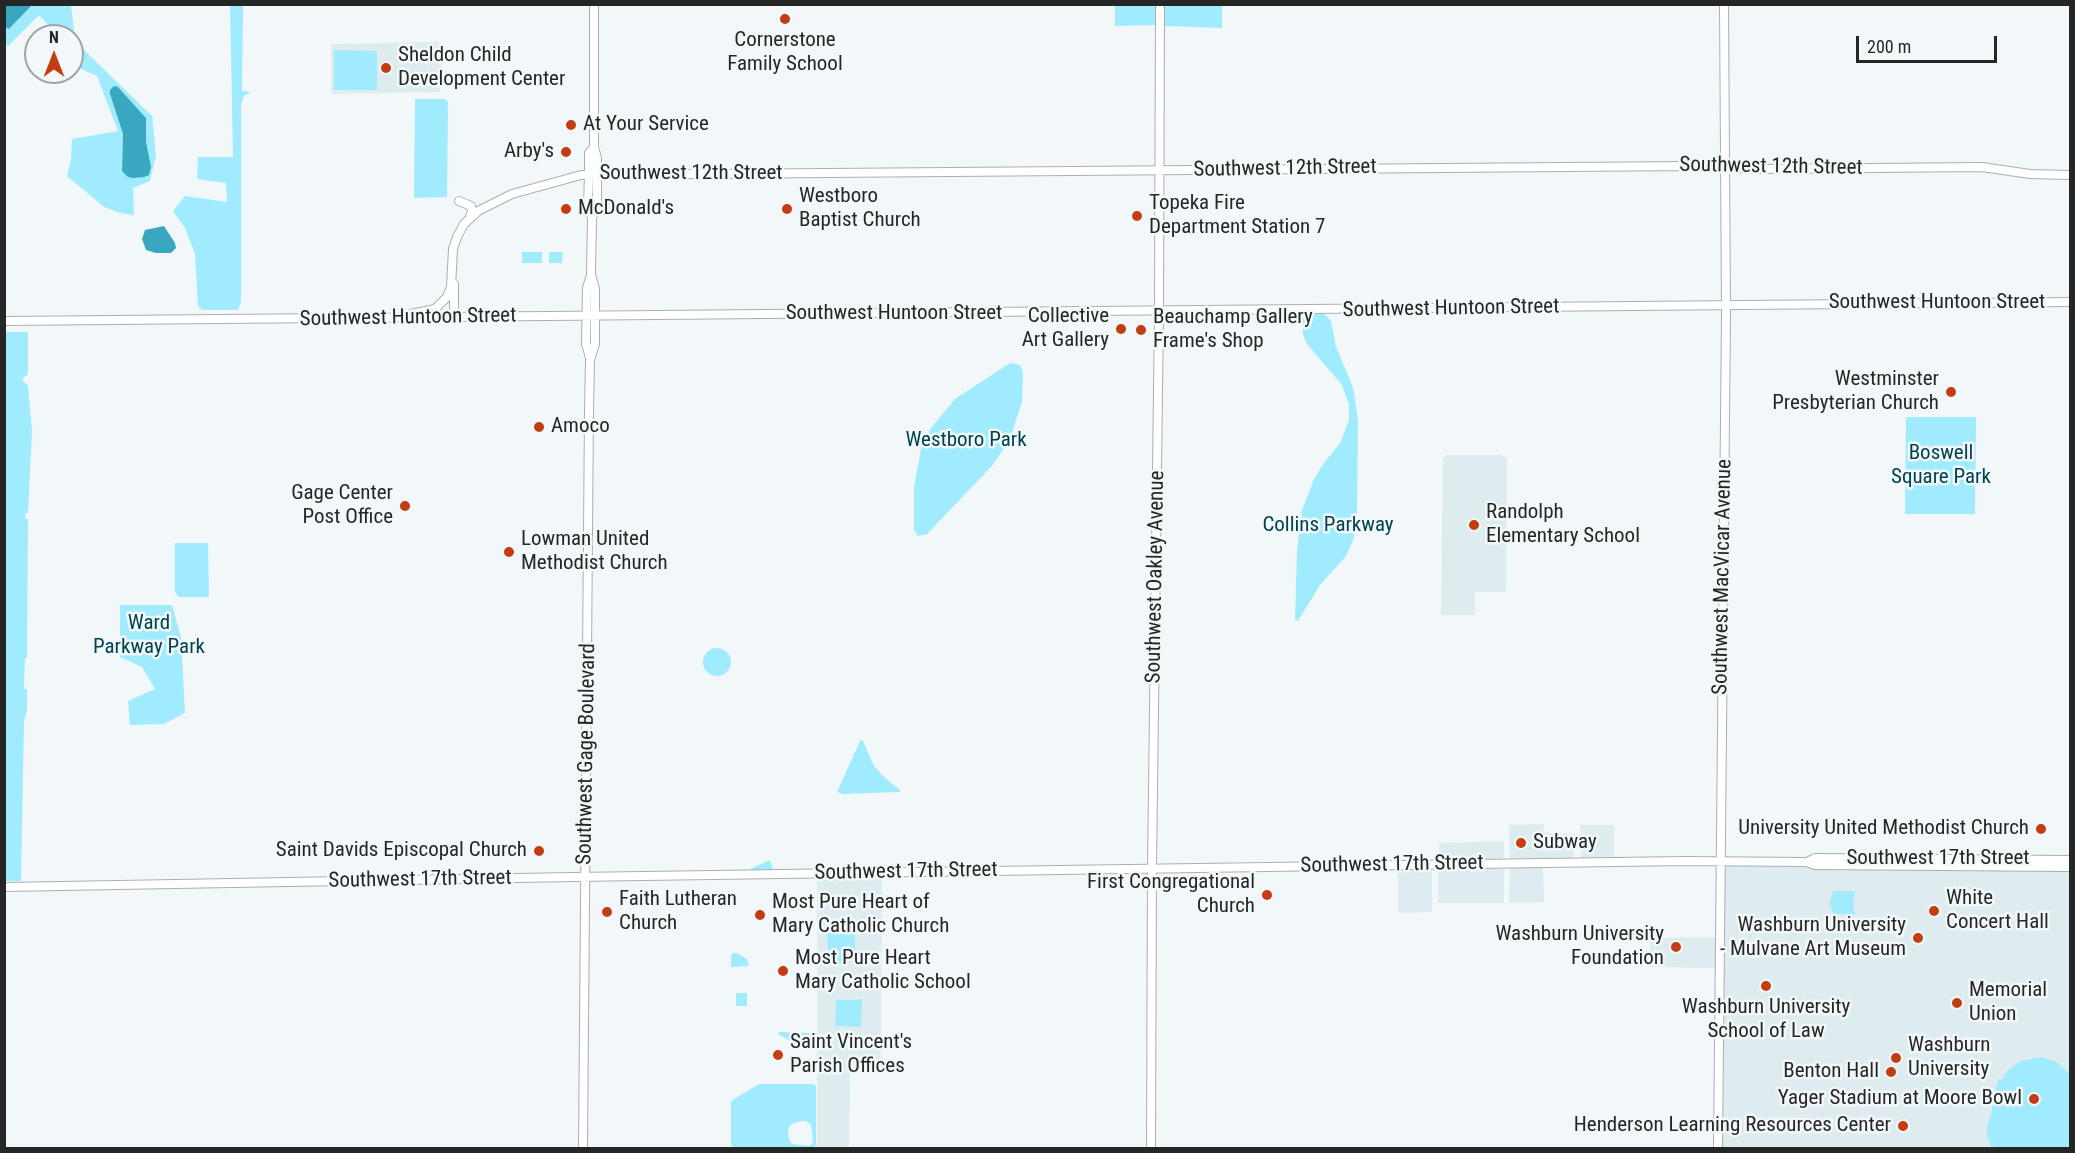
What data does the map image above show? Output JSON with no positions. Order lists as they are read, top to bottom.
{
  "streets": {
    "main road": [
      "Southwest 12th Street",
      "Southwest Huntoon Street",
      "Southwest Oakley Avenue",
      "Southwest MacVicar Avenue",
      "Southwest Gage Boulevard",
      "Southwest 17th Street"
    ]
  },
  "crossings": [
    ["Southwest 12th Street", "Southwest Oakley Avenue"],
    ["Southwest 12th Street", "Southwest MacVicar Avenue"],
    ["Southwest 12th Street", "Southwest Gage Boulevard"],
    ["Southwest Huntoon Street", "Southwest Oakley Avenue"],
    ["Southwest Huntoon Street", "Southwest MacVicar Avenue"],
    ["Southwest Huntoon Street", "Southwest Gage Boulevard"],
    ["Southwest Oakley Avenue", "Southwest 17th Street"],
    ["Southwest MacVicar Avenue", "Southwest 17th Street"],
    ["Southwest Gage Boulevard", "Southwest 17th Street"]
  ],
  "parks": [
    "Westboro Park",
    "Boswell Square Park",
    "Collins Parkway",
    "Ward Parkway Park"
  ],
  "places": [
    "Cornerstone Family School",
    "Sheldon Child Development Center",
    "At Your Service",
    "Arby's",
    "McDonald's",
    "Westboro Baptist Church",
    "Topeka Fire Department Station 7",
    "Collective Art Gallery",
    "Beauchamp Gallery Frame's Shop",
    "Westminster Presbyterian Church",
    "Amoco",
    "Gage Center Post Office",
    "Randolph Elementary School",
    "Lowman United Methodist Church",
    "University United Methodist Church",
    "Subway",
    "Saint Davids Episcopal Church",
    "First Congregational Church",
    "White Concert Hall",
    "Faith Lutheran Church",
    "Most Pure Heart of Mary Catholic Church",
    "Washburn University - Mulvane Art Museum",
    "Washburn University Foundation",
    "Most Pure Heart Mary Catholic School",
    "Washburn University School of Law",
    "Memorial Union",
    "Saint Vincent's Parish Offices",
    "Washburn University",
    "Benton Hall",
    "Yager Stadium at Moore Bowl",
    "Henderson Learning Resources Center"
  ],
  "scale_bar": "200 m",
  "north": "top"
}
